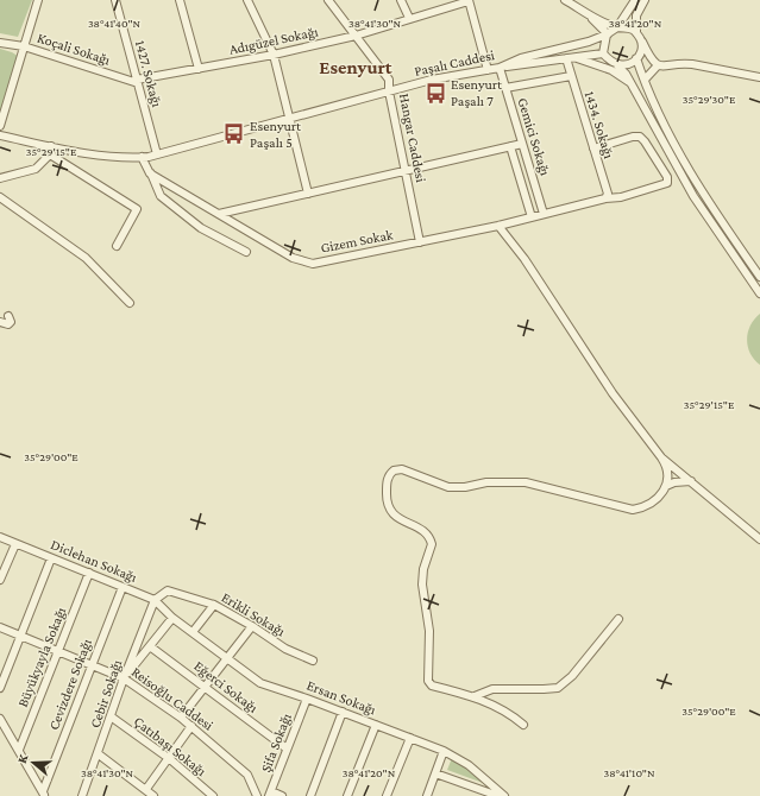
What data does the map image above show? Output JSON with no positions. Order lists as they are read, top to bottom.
{
  "streets": {
    "street": [
      "Adıgüzel Sokağı",
      "Koçali Sokağı",
      "Paşalı Caddesi",
      "1427. Sokağı",
      "1434. Sokağı",
      "Gemici Sokağı",
      "Hangar Caddesi",
      "Gizem Sokak",
      "Diclehan Sokağı",
      "Erikli Sokağı",
      "Büyükyayla Sokağı",
      "Cevizdere Sokağı",
      "Eğerci Sokağı",
      "Cebir Sokağı",
      "Ersan Sokağı",
      "Reisoğlu Caddesi",
      "Şifa Sokağı",
      "Çatıbaşı Sokağı"
    ]
  },
  "crossings": [
    ["Adıgüzel Sokağı", "Koçali Sokağı"],
    ["Adıgüzel Sokağı", "1427. Sokağı"],
    ["Adıgüzel Sokağı", "Hangar Caddesi"],
    ["Koçali Sokağı", "1427. Sokağı"],
    ["Paşalı Caddesi", "1427. Sokağı"],
    ["Paşalı Caddesi", "Gemici Sokağı"],
    ["Paşalı Caddesi", "Hangar Caddesi"],
    ["1434. Sokağı", "Gizem Sokak"],
    ["Gemici Sokağı", "Gizem Sokak"],
    ["Hangar Caddesi", "Gizem Sokak"],
    ["Diclehan Sokağı", "Erikli Sokağı"],
    ["Diclehan Sokağı", "Büyükyayla Sokağı"],
    ["Diclehan Sokağı", "Cevizdere Sokağı"],
    ["Diclehan Sokağı", "Cebir Sokağı"],
    ["Diclehan Sokağı", "Ersan Sokağı"],
    ["Erikli Sokağı", "Cebir Sokağı"],
    ["Büyükyayla Sokağı", "Reisoğlu Caddesi"],
    ["Cevizdere Sokağı", "Reisoğlu Caddesi"],
    ["Eğerci Sokağı", "Şifa Sokağı"],
    ["Cebir Sokağı", "Reisoğlu Caddesi"],
    ["Cebir Sokağı", "Çatıbaşı Sokağı"],
    ["Ersan Sokağı", "Şifa Sokağı"]
  ],
  "districts": ["Esenyurt"],
  "places": {
    "bus stop": ["Esenyurt Paşalı 7", "Esenyurt Paşalı 5"]
  },
  "north": "left",
  "coordinates": [
    "38°41'40\"N",
    "38°41'30\"N",
    "38°41'20\"N",
    "35°29'30\"E",
    "35°29'15\"E",
    "35°29'00\"E",
    "38°41'10\"N"
  ]
}
